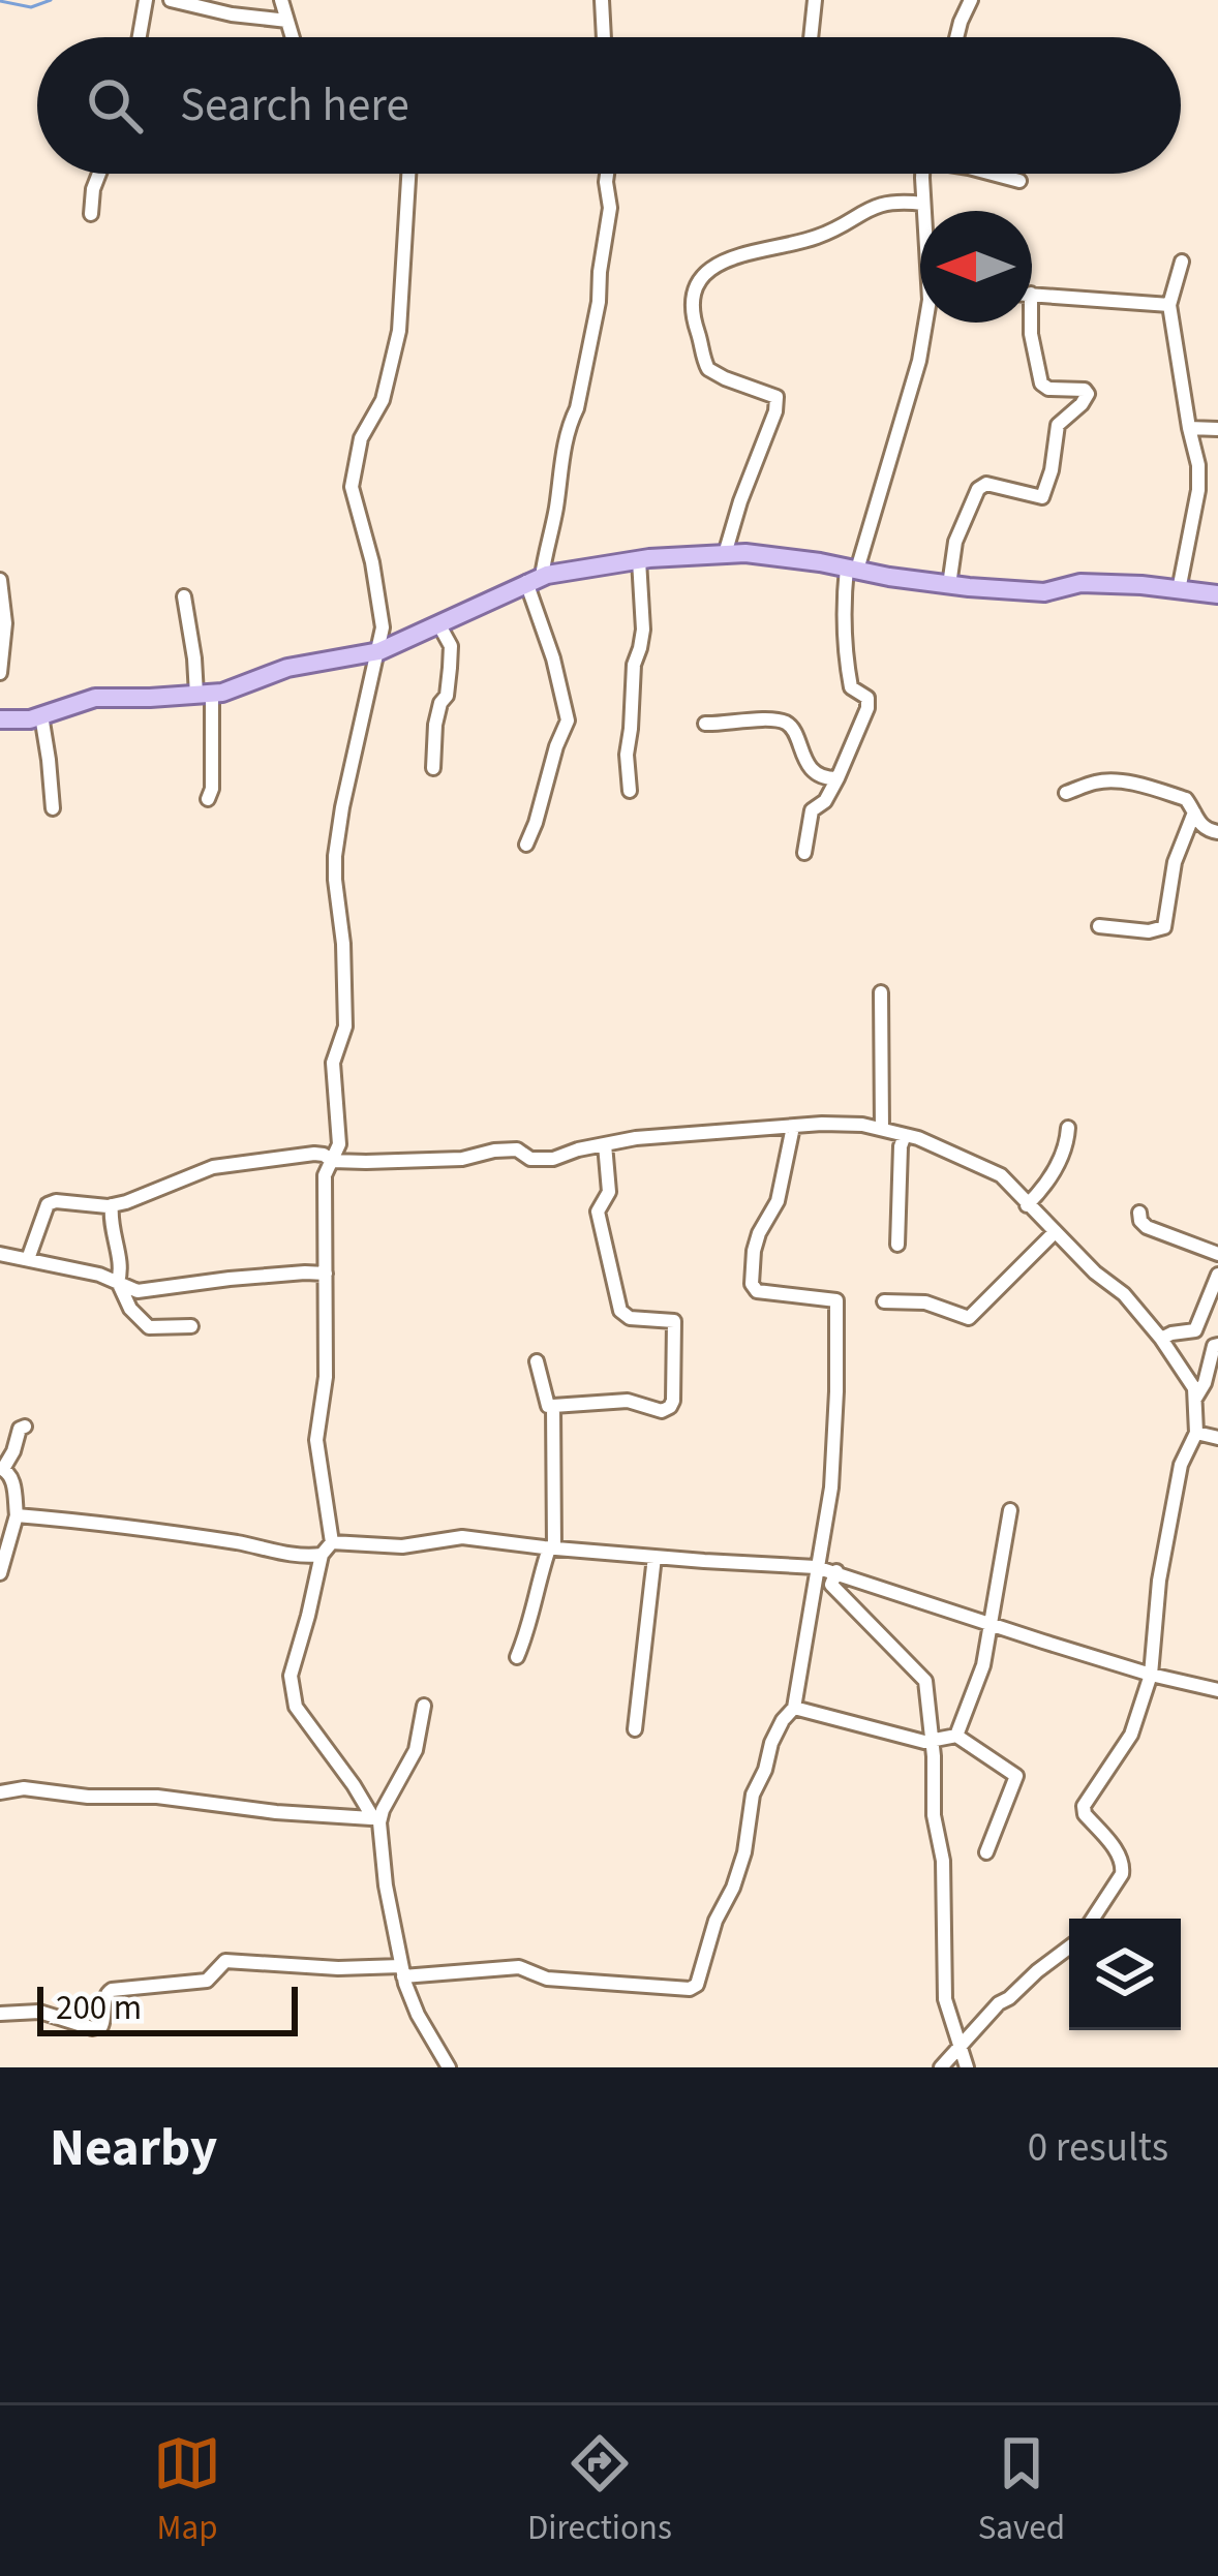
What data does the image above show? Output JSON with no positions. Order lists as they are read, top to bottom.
{
  "scale_bar": "200 m",
  "north": "left",
  "page": {
    "search": "Search here",
    "scale": "200 m",
    "heading": ["Nearby", "0 results"],
    "nav": ["Map", "Directions", "Saved"]
  }
}
